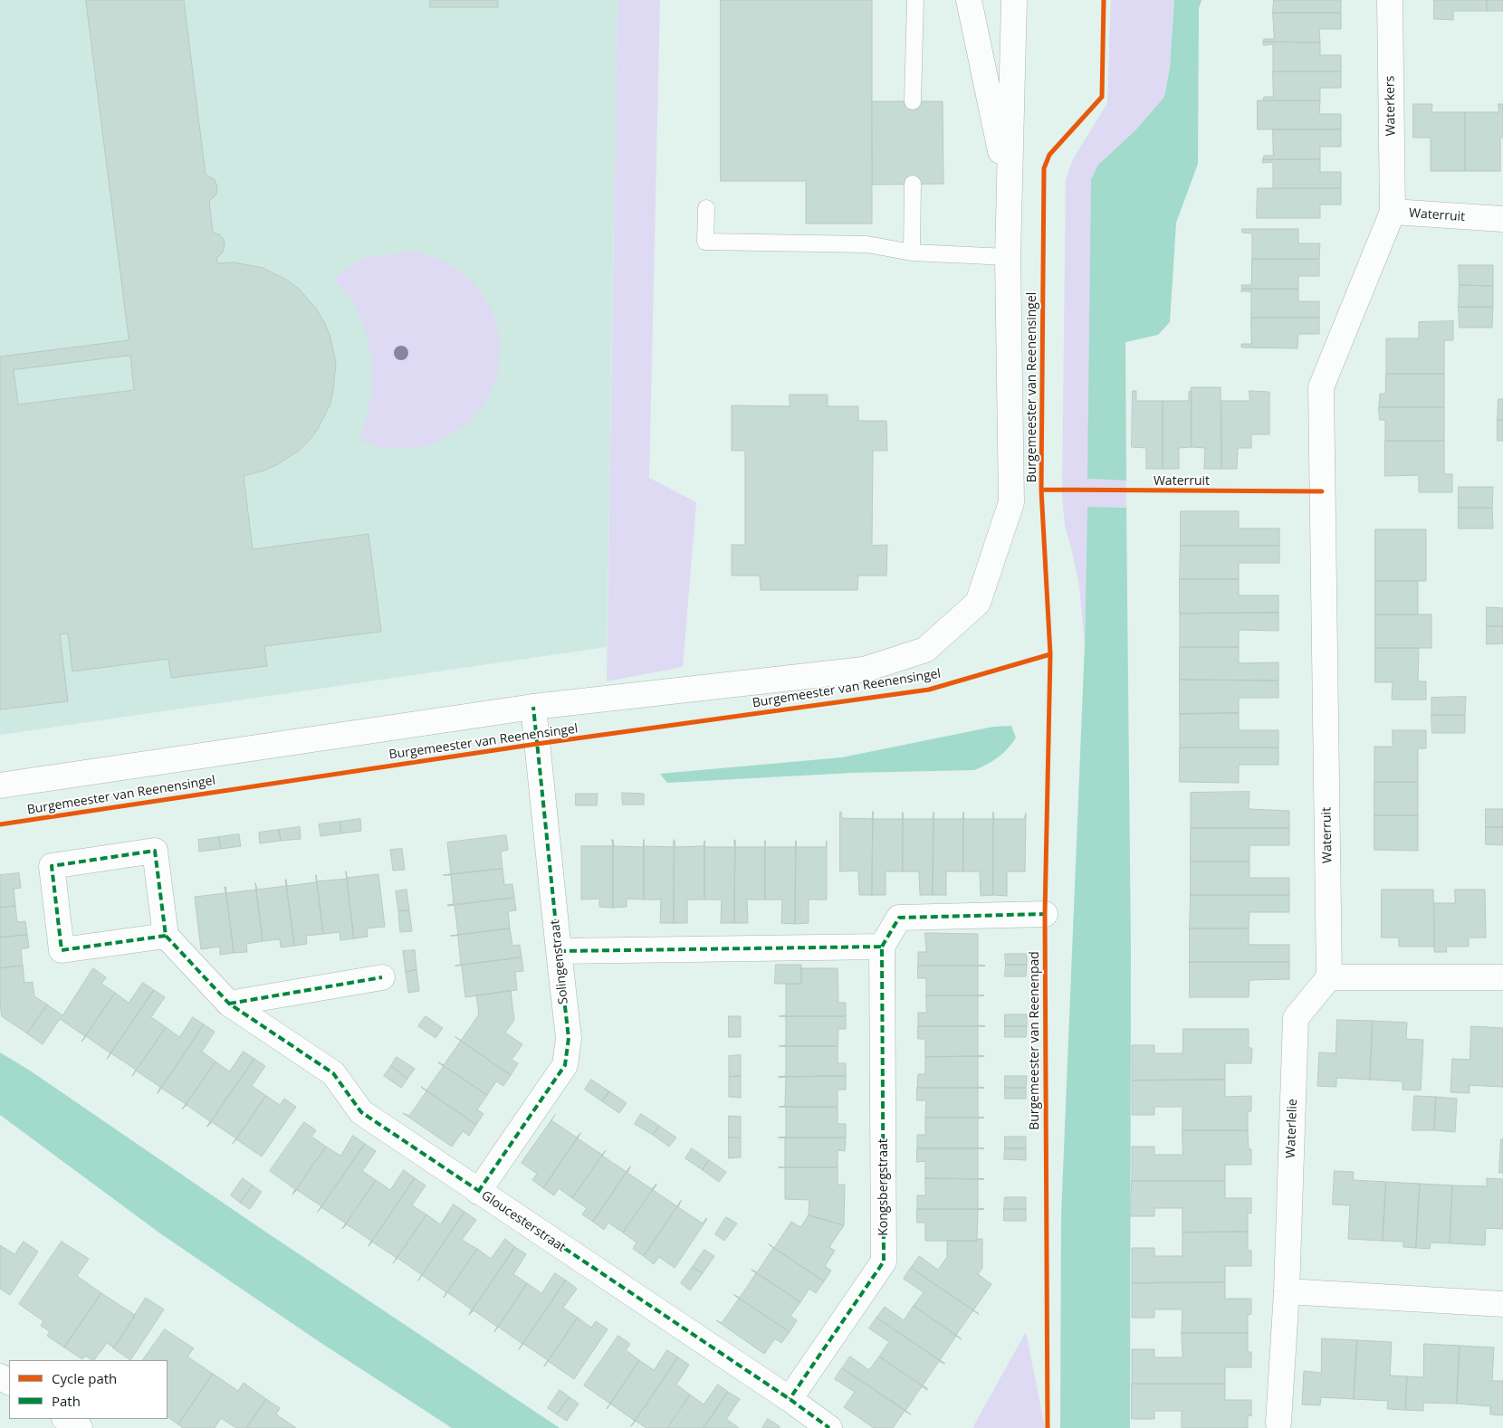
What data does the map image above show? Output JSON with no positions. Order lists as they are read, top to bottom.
{
  "streets": {
    "street": [
      "Waterkers",
      "Waterruit",
      "Burgemeester van Reenensingel",
      "Solingenstraat",
      "Waterlelie",
      "Kongsbergstraat",
      "Gloucesterstraat"
    ],
    "cycle path": ["Burgemeester van Reenenpad"]
  },
  "crossings": [
    ["Waterkers", "Waterruit"],
    ["Waterruit", "Waterlelie"],
    ["Burgemeester van Reenensingel", "Solingenstraat"],
    ["Solingenstraat", "Gloucesterstraat"],
    ["Kongsbergstraat", "Gloucesterstraat"]
  ],
  "legend": ["Cycle path", "Path"]
}
